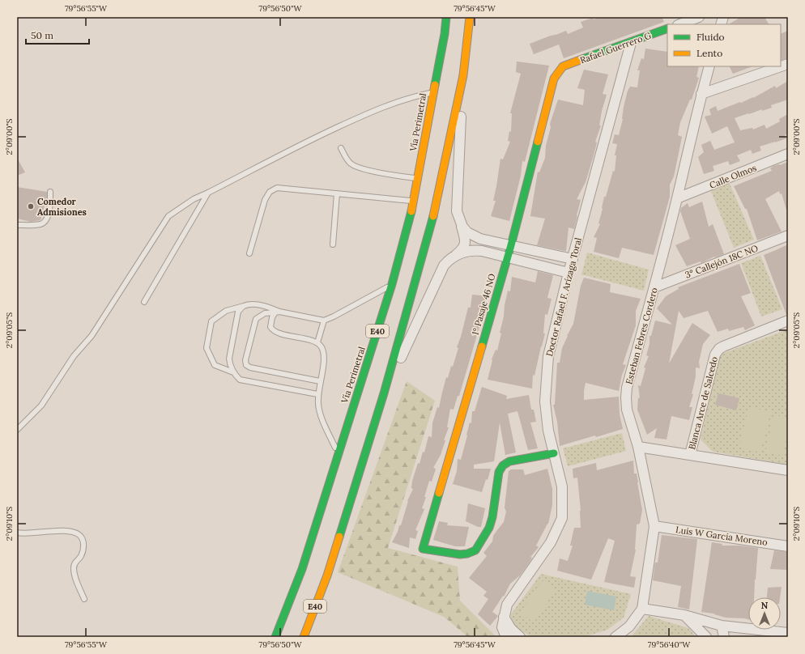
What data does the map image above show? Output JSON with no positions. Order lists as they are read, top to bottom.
{
  "streets": {
    "main road": [
      "Rafael Guerrero G",
      "Vía Perimetral",
      "1° Pasaje 46 NO",
      "E40"
    ],
    "street": [
      "Calle Olmos",
      "3° Callejón 18C NO",
      "Doctor Rafael F. Arízaga Toral",
      "Esteban Febres Cordero",
      "Blanca Arce de Salcedo",
      "Luis W García Moreno"
    ]
  },
  "crossings": [
    ["Rafael Guerrero G", "Doctor Rafael F. Arízaga Toral"],
    ["Rafael Guerrero G", "1° Pasaje 46 NO"],
    ["Calle Olmos", "Esteban Febres Cordero"],
    ["3° Callejón 18C NO", "Esteban Febres Cordero"],
    ["Doctor Rafael F. Arízaga Toral", "1° Pasaje 46 NO"],
    ["Esteban Febres Cordero", "Luis W García Moreno"]
  ],
  "places": ["Comedor Admisiones"],
  "legend": ["Fluido", "Lento"],
  "scale_bar": "50 m",
  "north": "top",
  "coordinates": [
    "79°56'55\"W",
    "79°56'50\"W",
    "79°56'45\"W",
    "2°09'00\"S",
    "2°09'05\"S",
    "2°09'10\"S",
    "79°56'40\"W"
  ]
}
